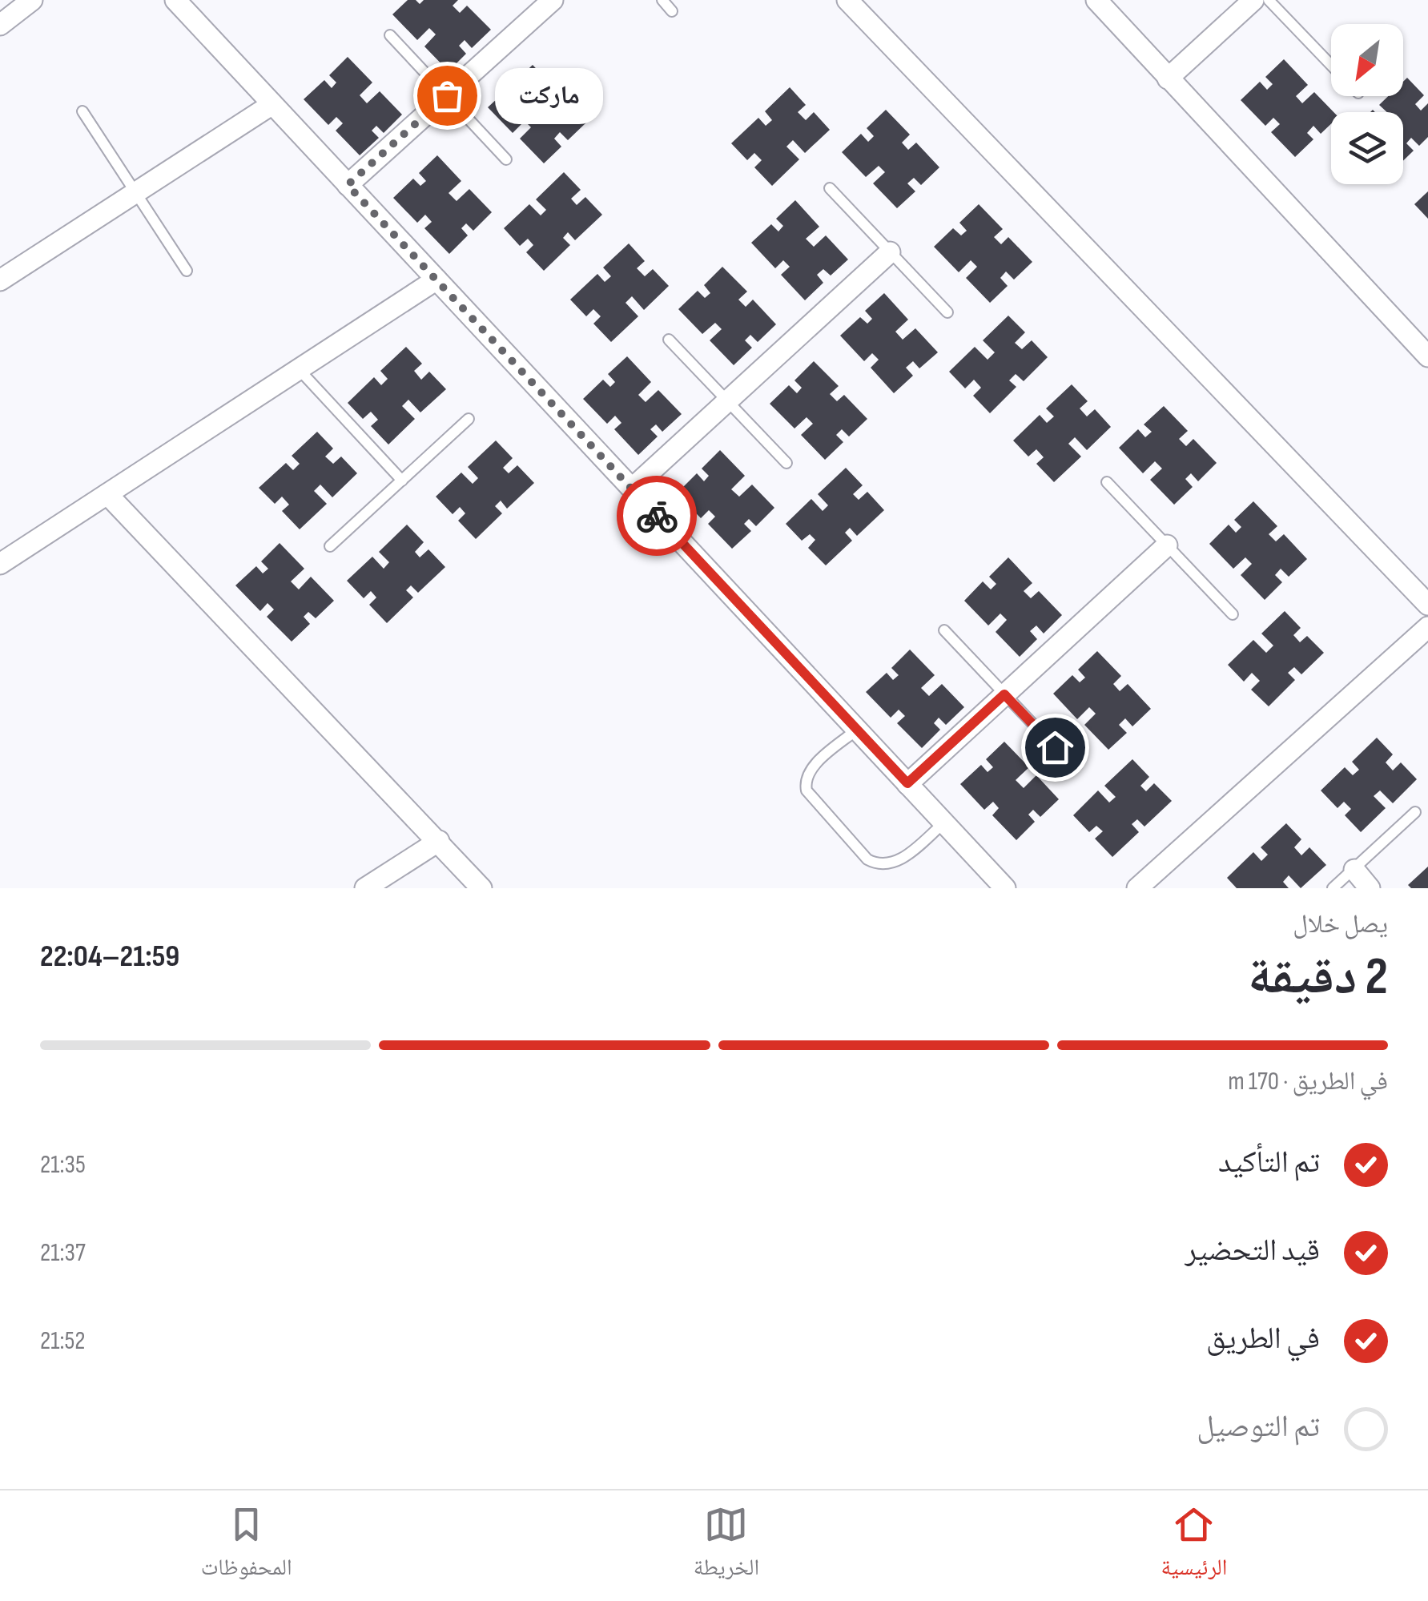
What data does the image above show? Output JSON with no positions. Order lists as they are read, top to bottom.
{
  "places": ["ماركت"],
  "north": "bottom left",
  "page": {
    "bubble": "ماركت",
    "heading": ["2 دقيقة", "يصل خلال", "21:59–22:04"],
    "bar": "في الطريق · 170 m",
    "list": [
      ["تم التأكيد", "21:35"],
      ["قيد التحضير", "21:37"],
      ["في الطريق", "21:52"],
      "تم التوصيل"
    ],
    "tabs": ["الرئيسية", "الخريطة", "المحفوظات"]
  }
}
